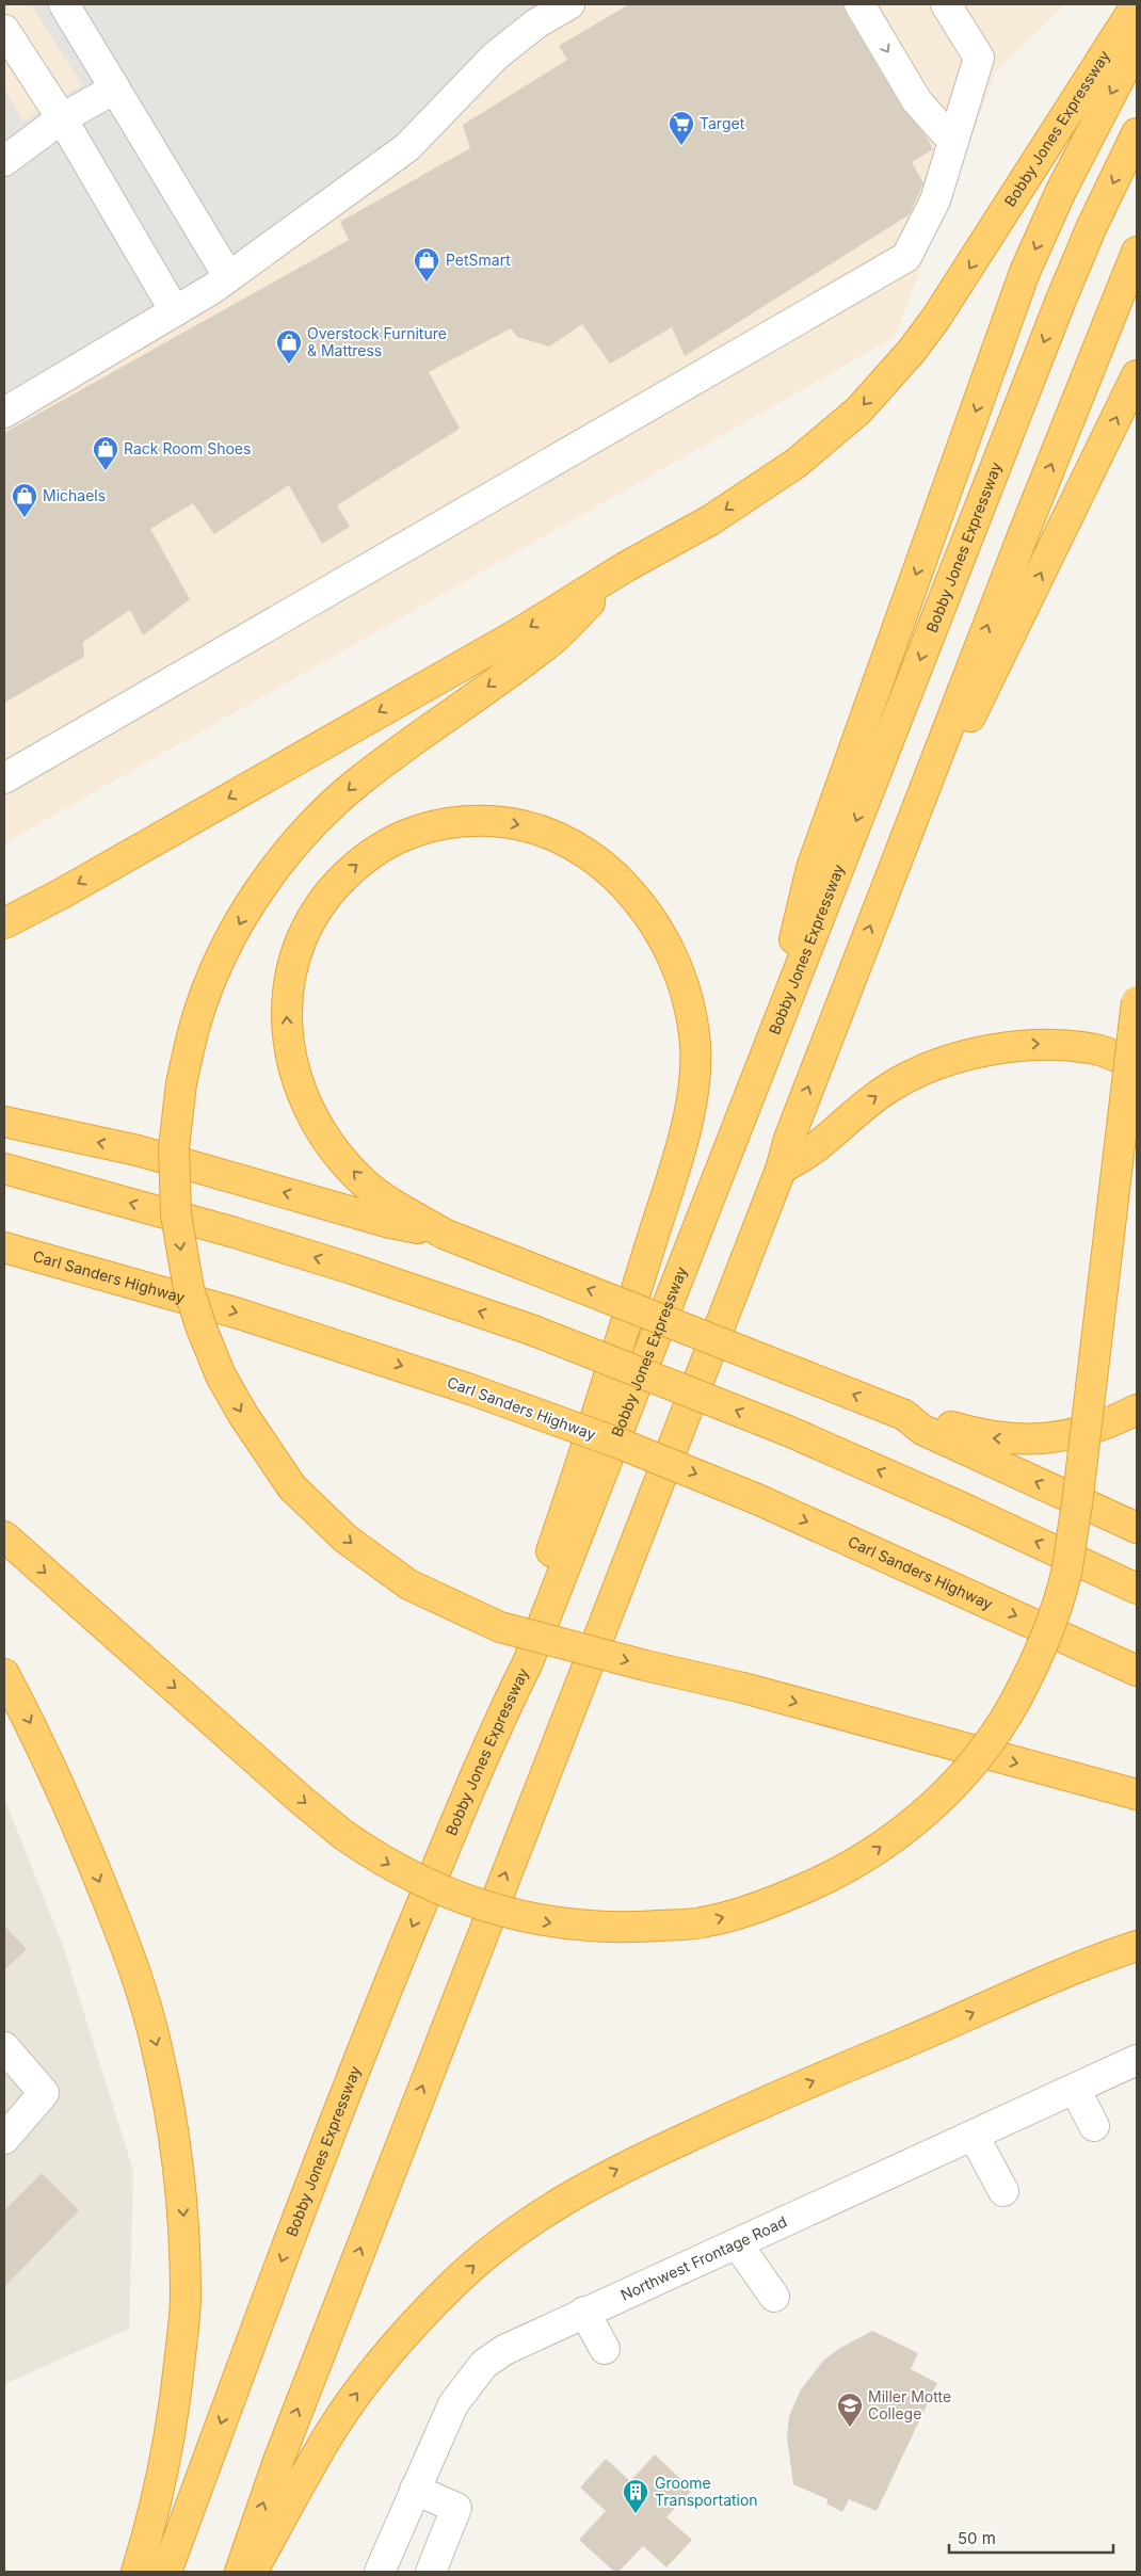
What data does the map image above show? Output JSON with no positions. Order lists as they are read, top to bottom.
{
  "streets": {
    "highway": ["Bobby Jones Expressway", "Carl Sanders Highway"],
    "street": ["Northwest Frontage Road"]
  },
  "places": {
    "supermarket": ["Target"],
    "shop": [
      "PetSmart",
      "Overstock Furniture & Mattress",
      "Rack Room Shoes",
      "Michaels"
    ],
    "school or university": ["Miller Motte College"],
    "building": ["Groome Transportation"]
  },
  "scale_bar": "50 m"
}
